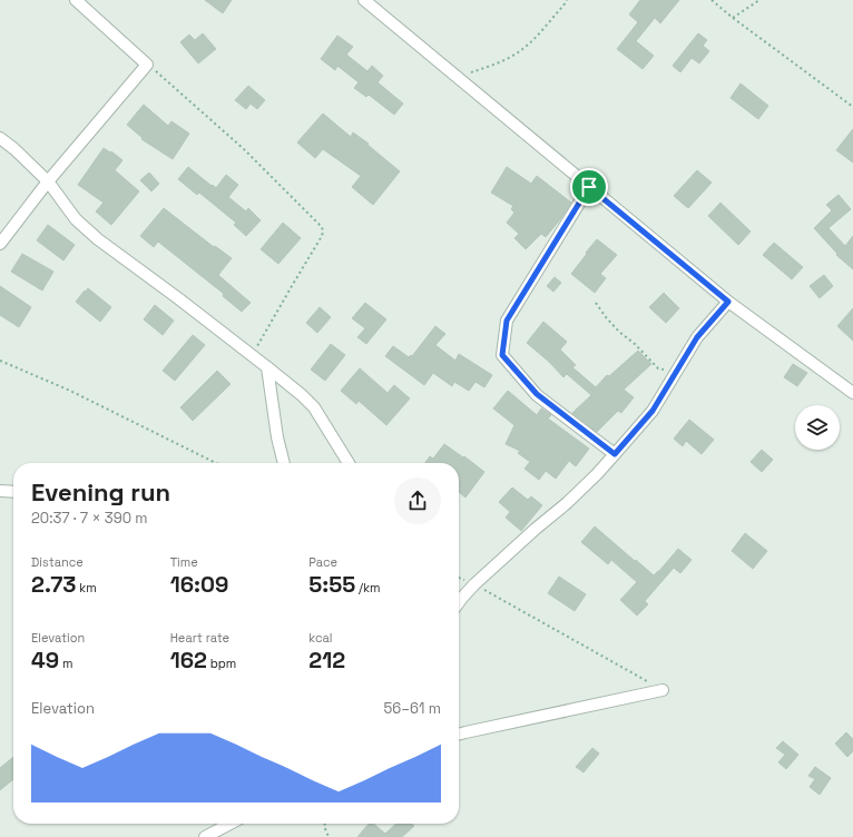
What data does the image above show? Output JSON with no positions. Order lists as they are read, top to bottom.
{
  "page": {
    "heading": ["Evening run", "20:37 · 7 × 390 m"],
    "stats": [
      ["Distance", "2.73 km"],
      ["Time", "16:09"],
      ["Pace", "5:55 /km"],
      ["Elevation", "49 m"],
      ["Heart rate", "162 bpm"],
      ["kcal", "212"]
    ],
    "chart": ["Elevation", "56–61 m"]
  }
}
